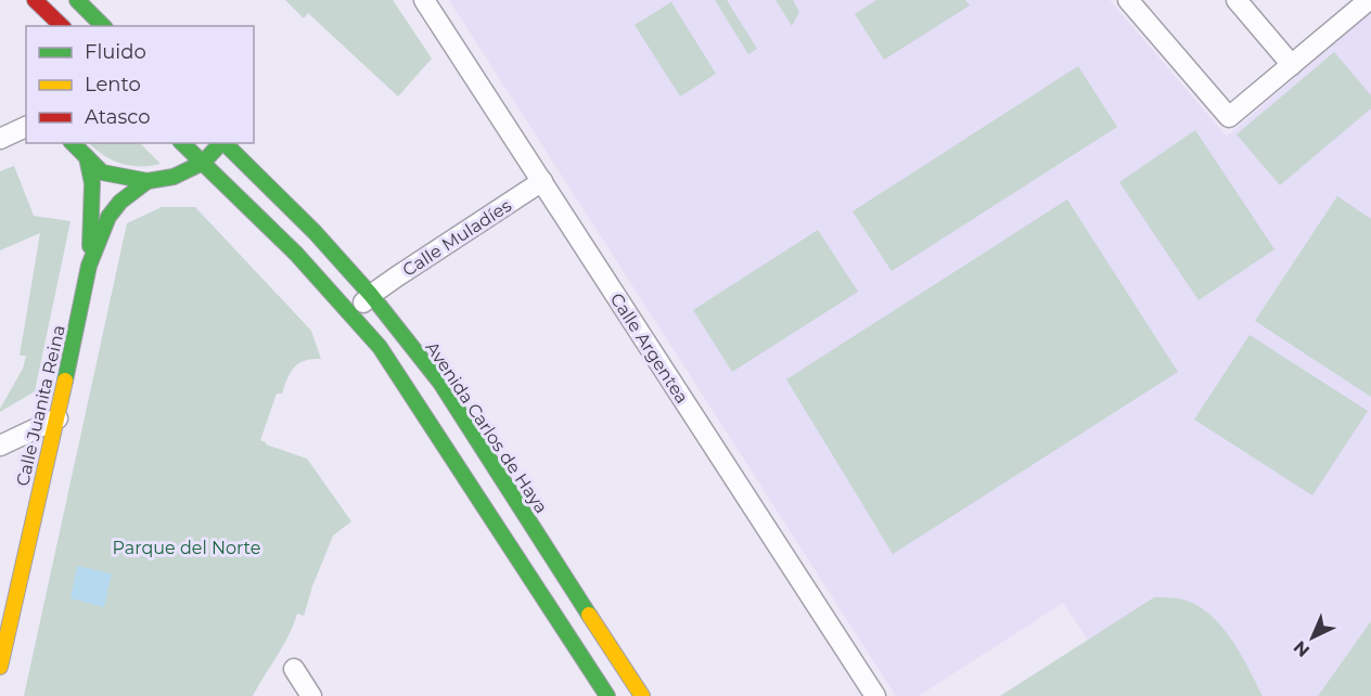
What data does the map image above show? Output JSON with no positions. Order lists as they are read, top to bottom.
{
  "streets": {
    "main road": ["Calle Juanita Reina", "Avenida Carlos de Haya"],
    "street": ["Calle Muladíes", "Calle Argentea"]
  },
  "crossings": [
    ["Calle Muladíes", "Calle Argentea"],
    ["Calle Muladíes", "Avenida Carlos de Haya"],
    ["Calle Juanita Reina", "Avenida Carlos de Haya"]
  ],
  "parks": ["Parque del Norte"],
  "legend": ["Fluido", "Lento", "Atasco"],
  "north": "bottom left"
}
